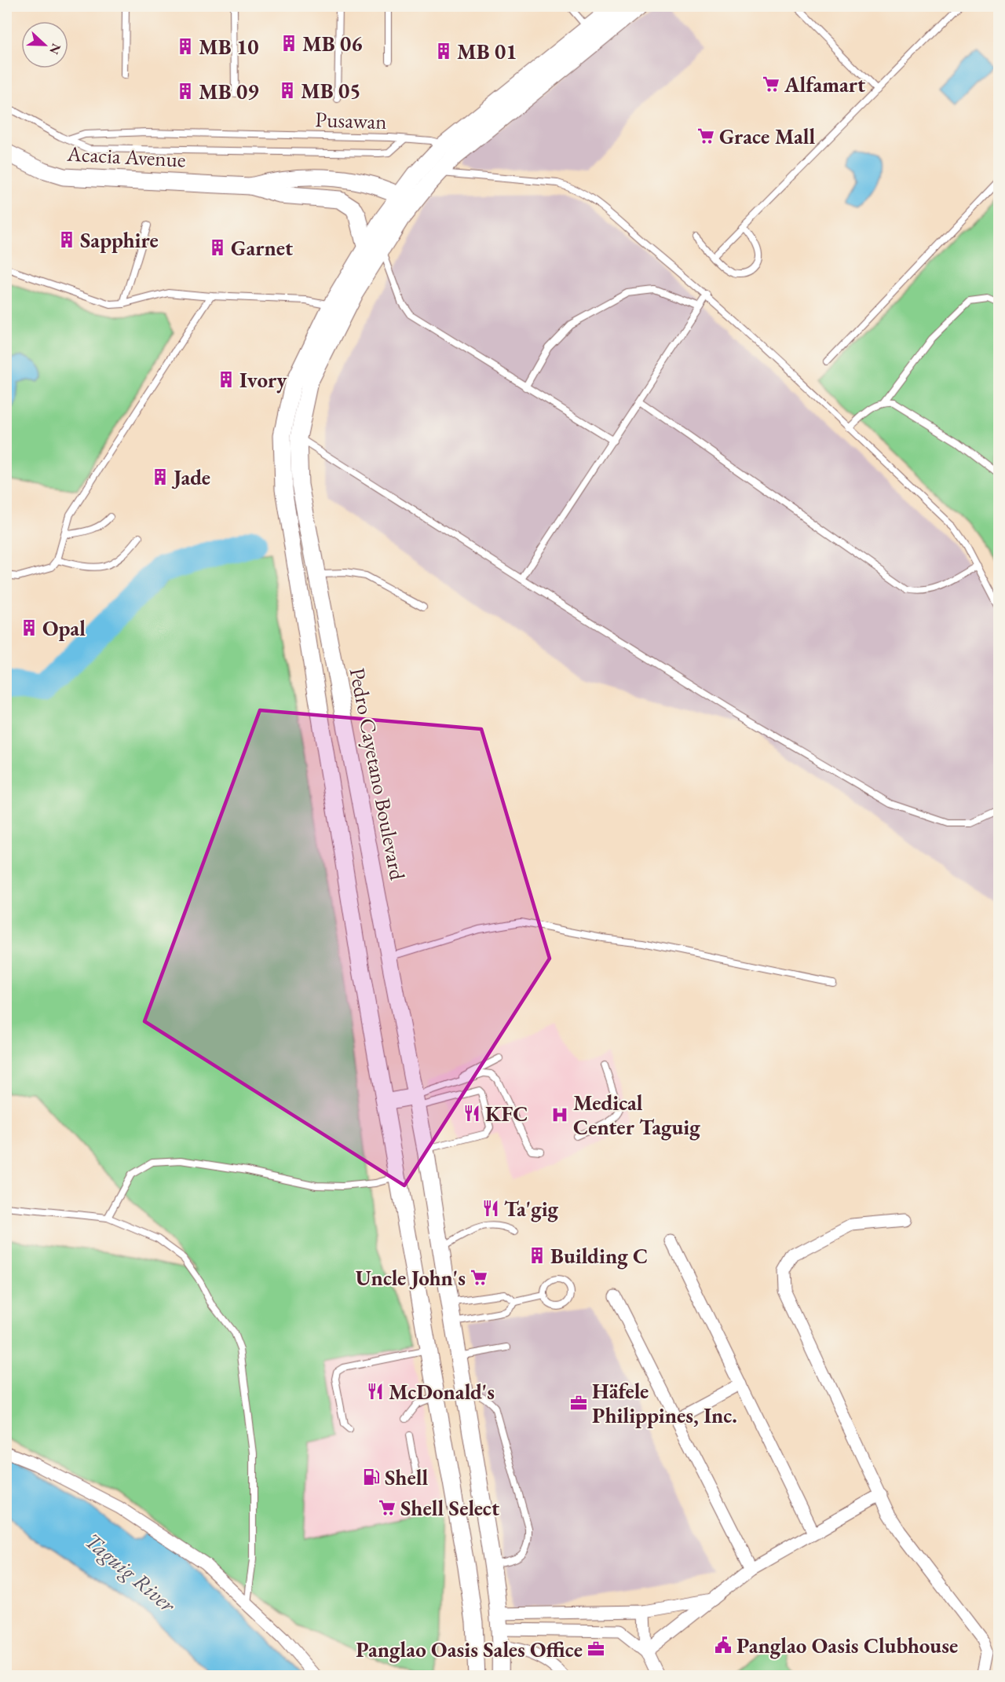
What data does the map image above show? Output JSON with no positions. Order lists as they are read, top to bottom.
{
  "streets": {
    "main road": ["Acacia Avenue", "Pedro Cayetano Boulevard"],
    "lane": ["Pusawan"]
  },
  "crossings": [
    ["Acacia Avenue", "Pedro Cayetano Boulevard"]
  ],
  "water": ["Taguig River"],
  "places": {
    "building": [
      "MB 06",
      "MB 10",
      "MB 01",
      "MB 05",
      "MB 09",
      "Sapphire",
      "Garnet",
      "Ivory",
      "Jade",
      "Opal",
      "Building C"
    ],
    "supermarket": [
      "Alfamart",
      "Grace Mall",
      "Uncle John's",
      "Shell Select"
    ],
    "restaurant": ["KFC", "Ta'gig", "McDonald's"],
    "hospital": ["Medical Center Taguig"],
    "office": ["Häfele Philippines, Inc.", "Panglao Oasis Sales Office"],
    "fuel station": ["Shell"],
    "public building": ["Panglao Oasis Clubhouse"]
  },
  "north": "right"
}
